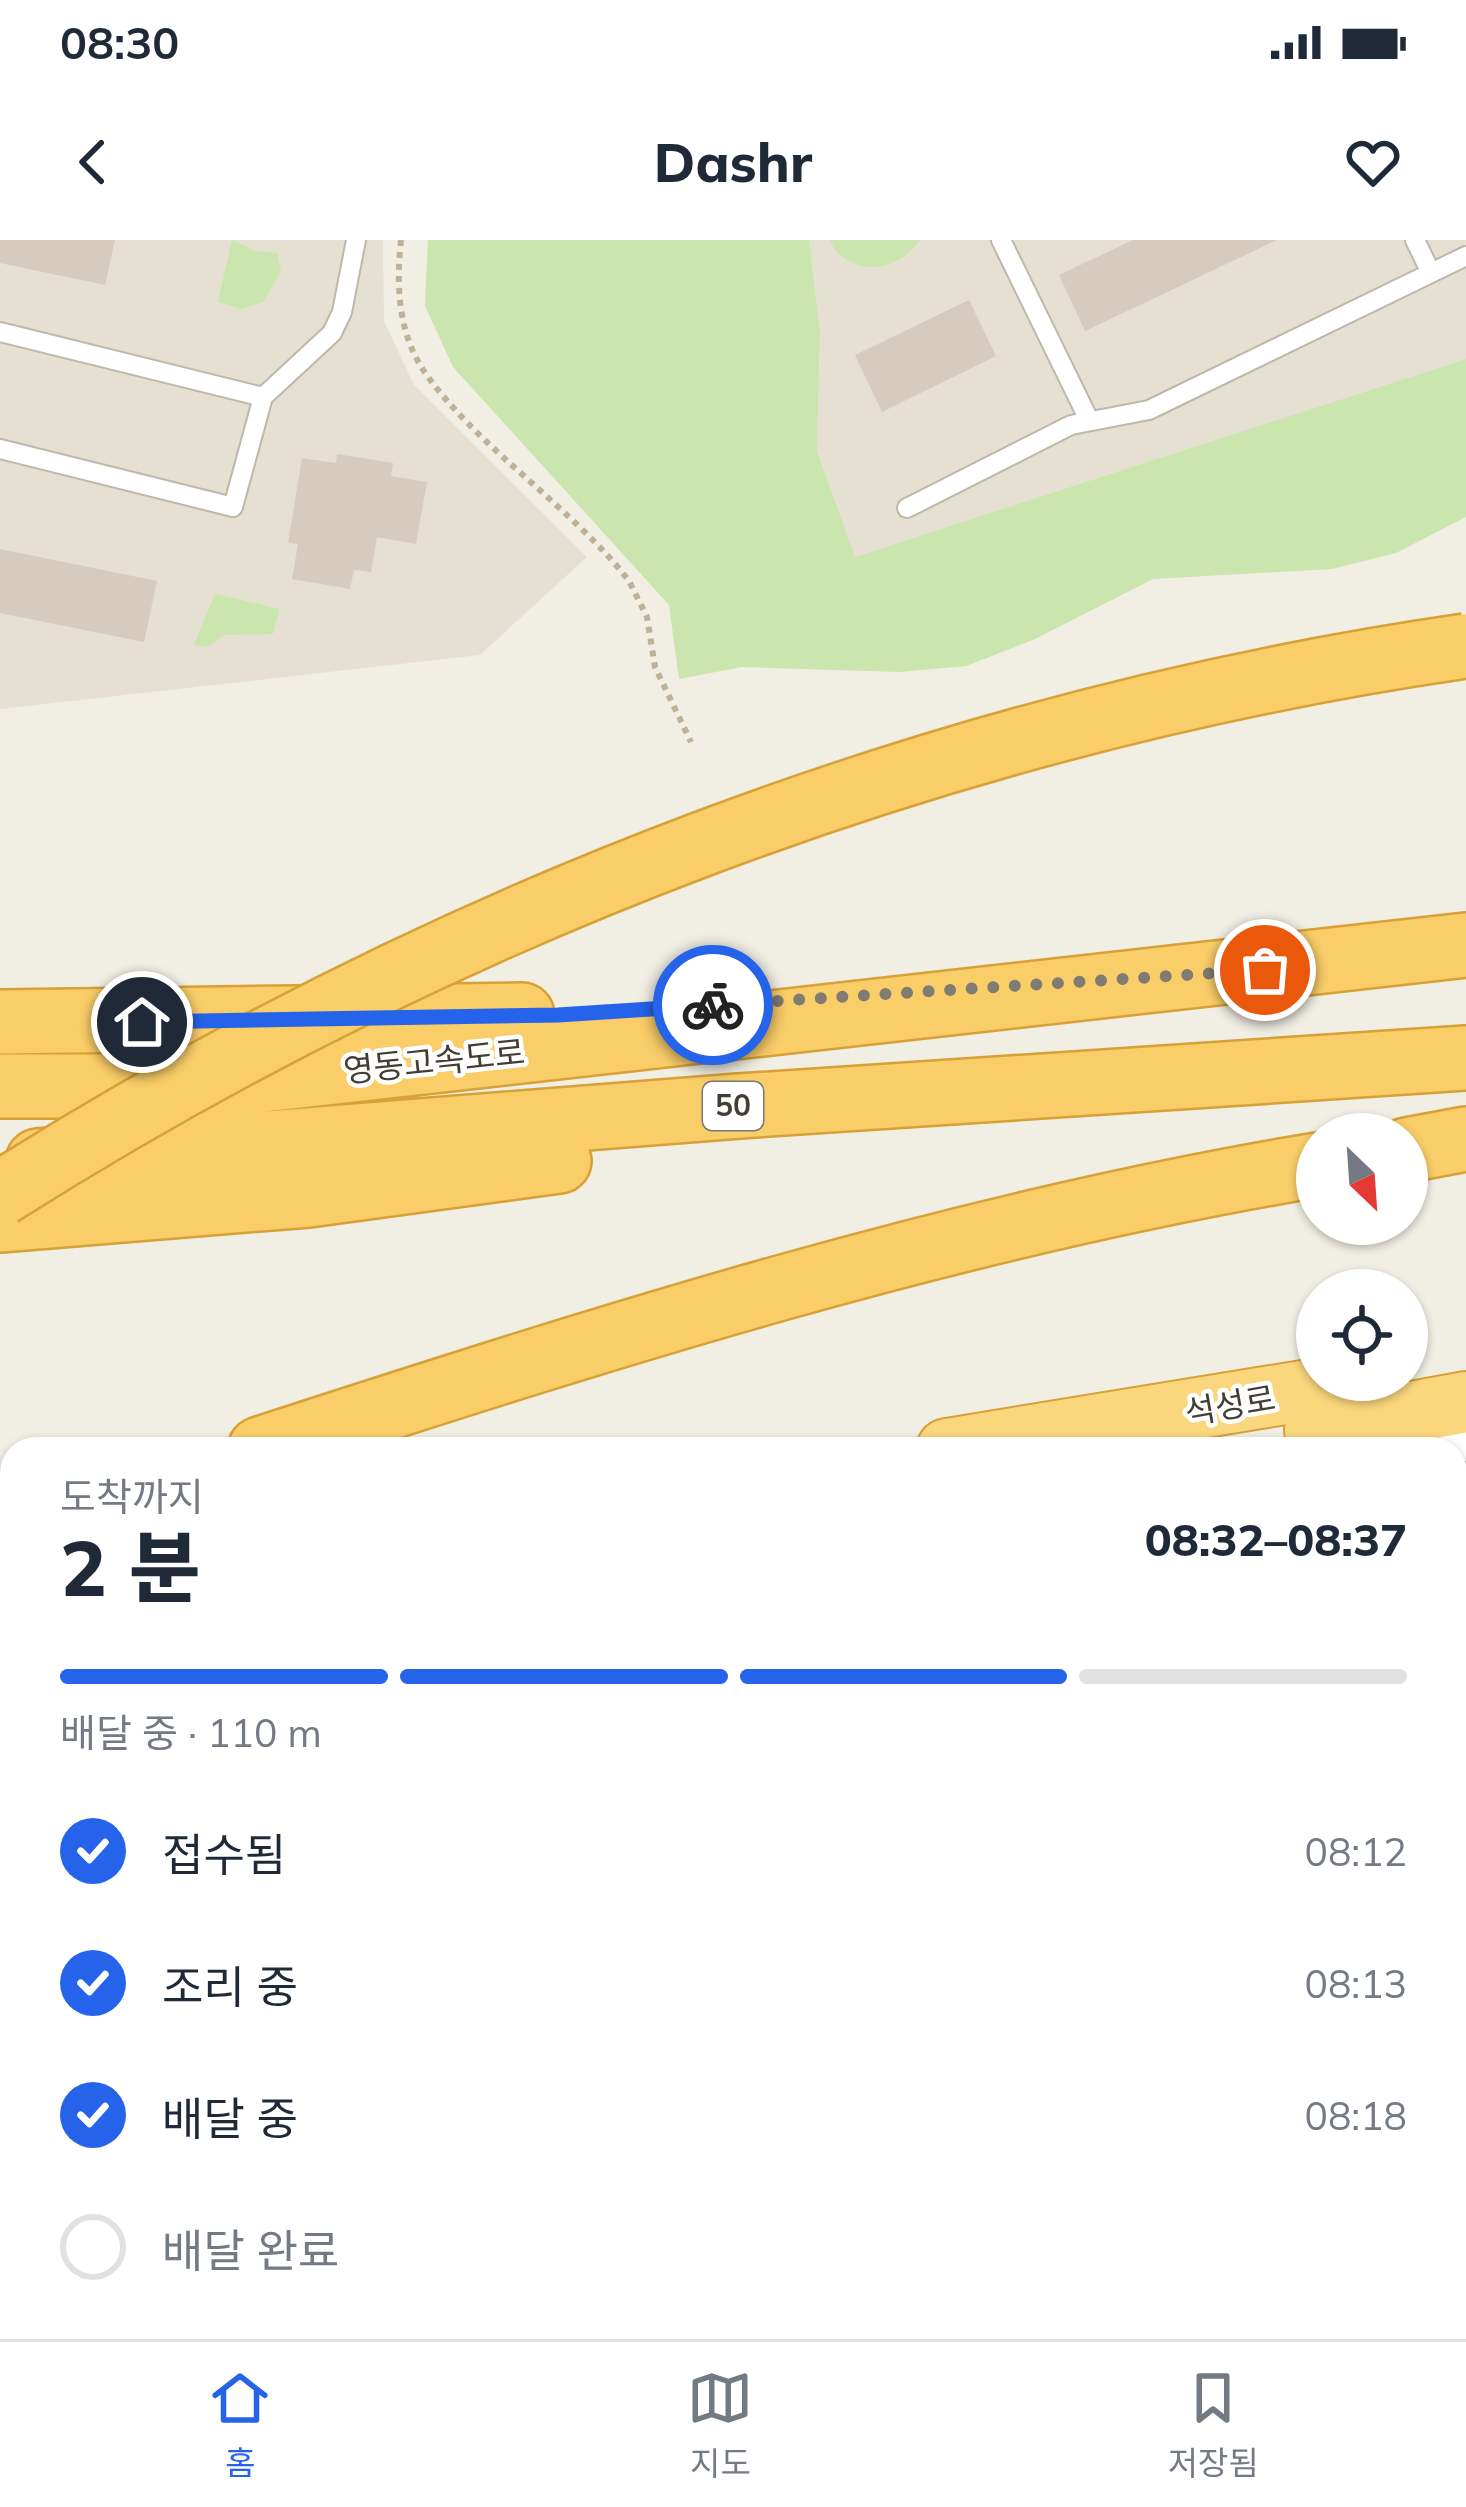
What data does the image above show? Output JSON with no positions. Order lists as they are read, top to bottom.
{
  "streets": {
    "highway": ["영동고속도로", "50", "석성로"]
  },
  "north": "bottom right",
  "page": {
    "status": "08:30",
    "header": "Dashr",
    "heading": ["2 분", "도착까지", "08:32–08:37"],
    "bar": "배달 중 · 110 m",
    "list": [
      ["접수됨", "08:12"],
      ["조리 중", "08:13"],
      ["배달 중", "08:18"],
      "배달 완료"
    ],
    "tabs": ["홈", "지도", "저장됨"]
  }
}
